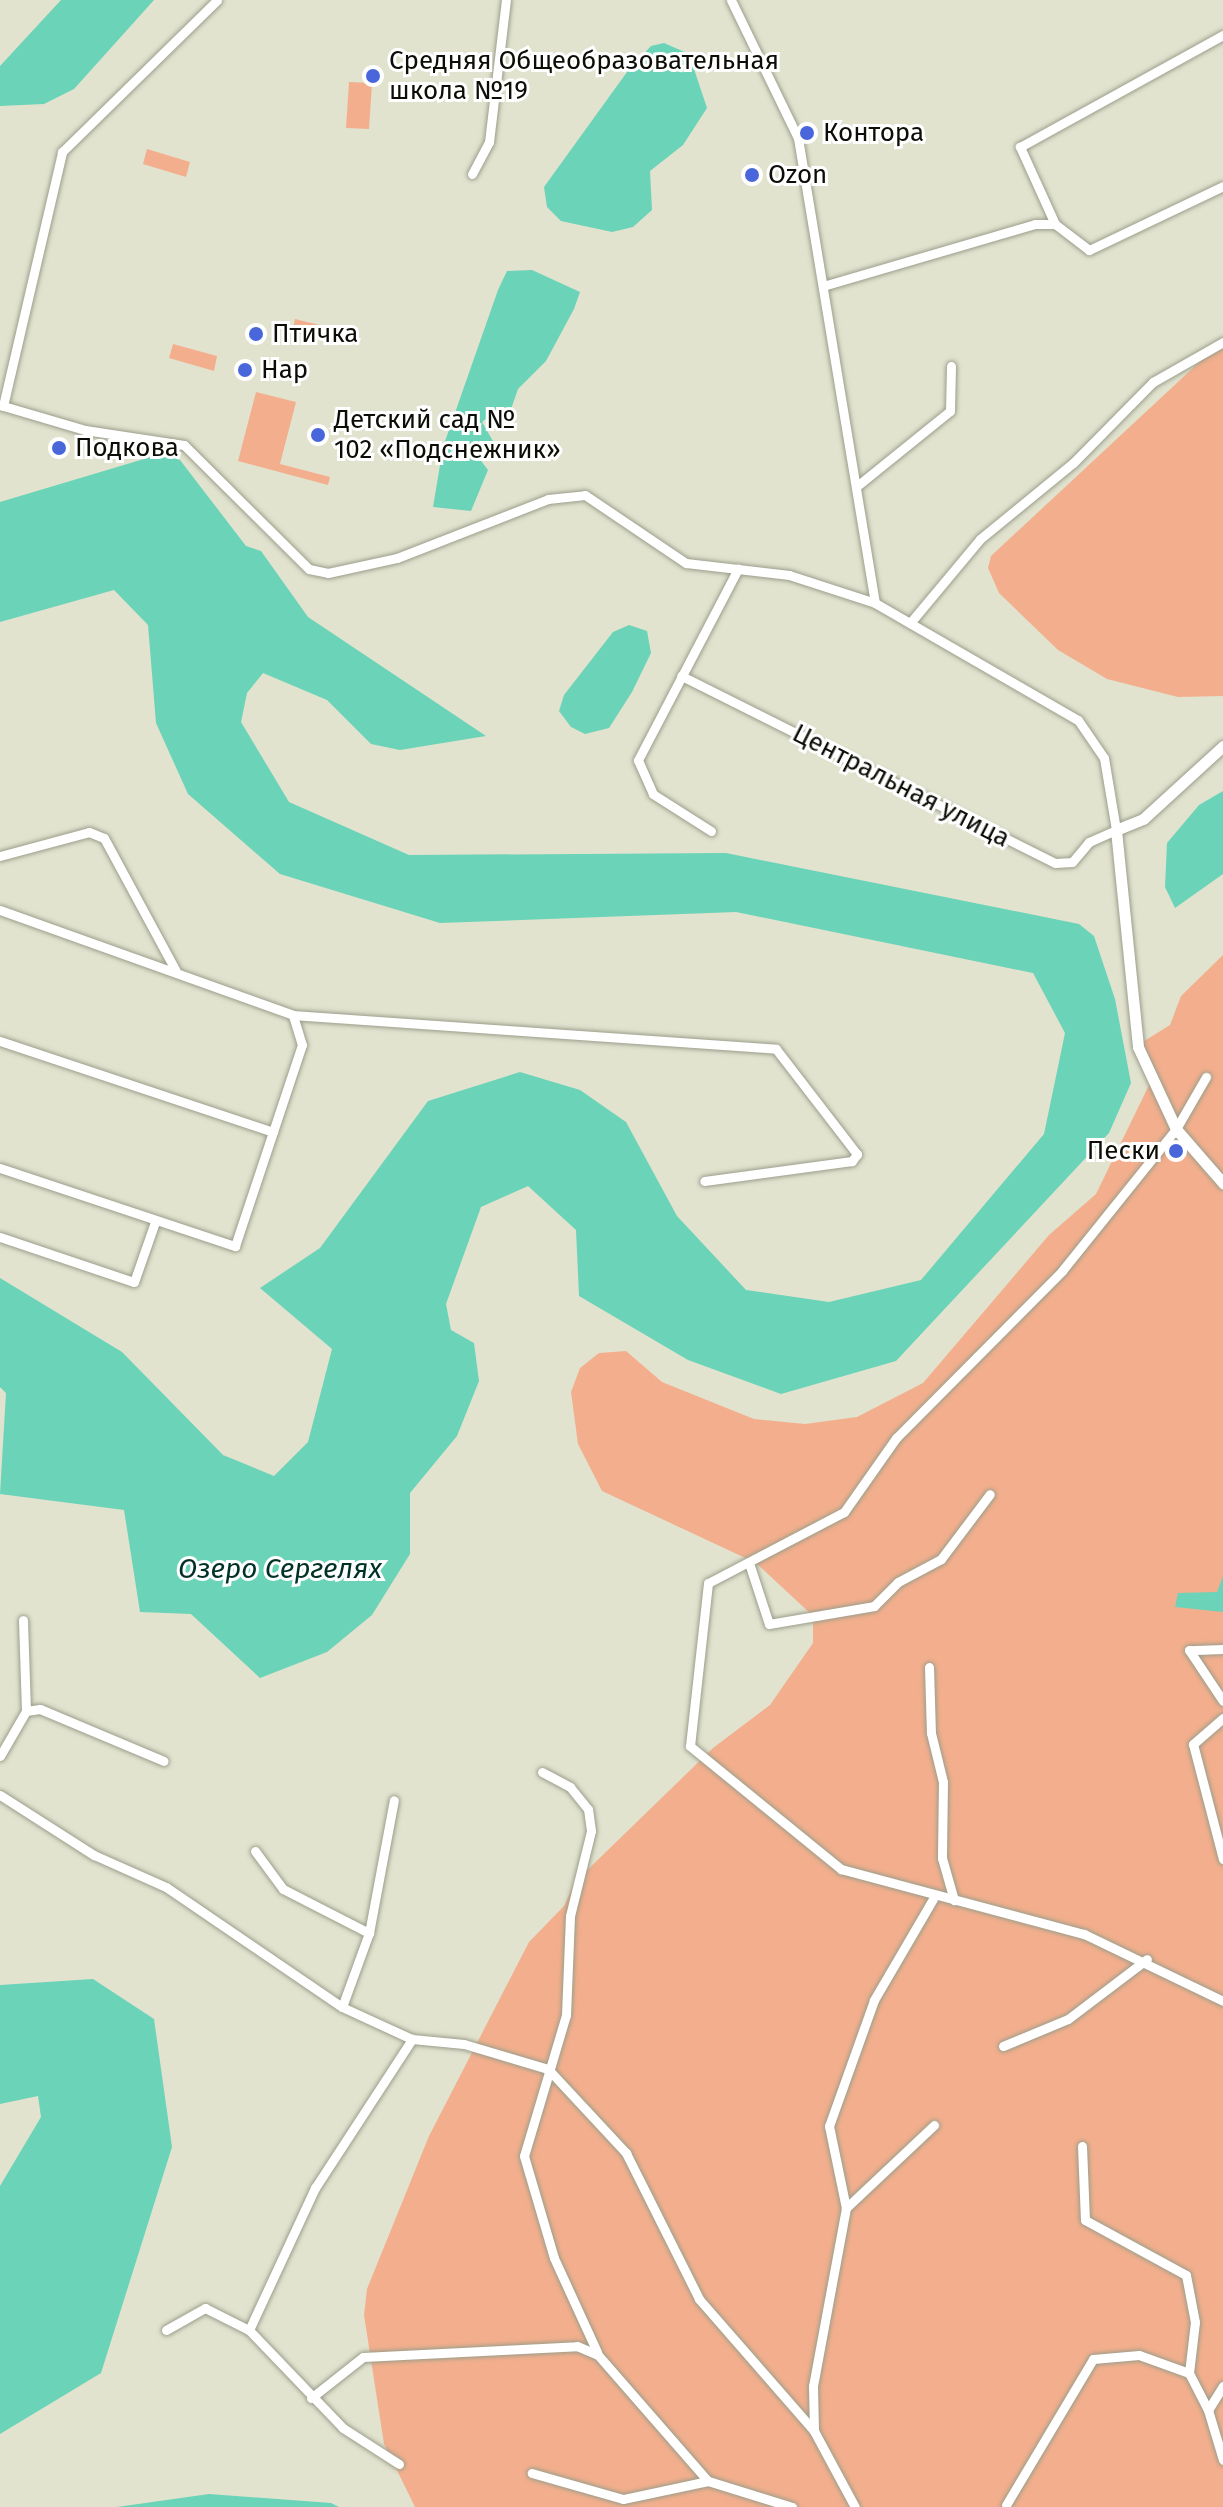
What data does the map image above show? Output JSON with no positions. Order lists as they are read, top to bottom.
{
  "streets": {
    "street": ["Центральная улица"]
  },
  "water": ["Озеро Сергелях"],
  "places": [
    "Средняя Общеобразовательная школа №19",
    "Контора",
    "Ozon",
    "Птичка",
    "Нар",
    "Детский сад № 102 «Подснежник»",
    "Подкова",
    "Пески"
  ]
}
